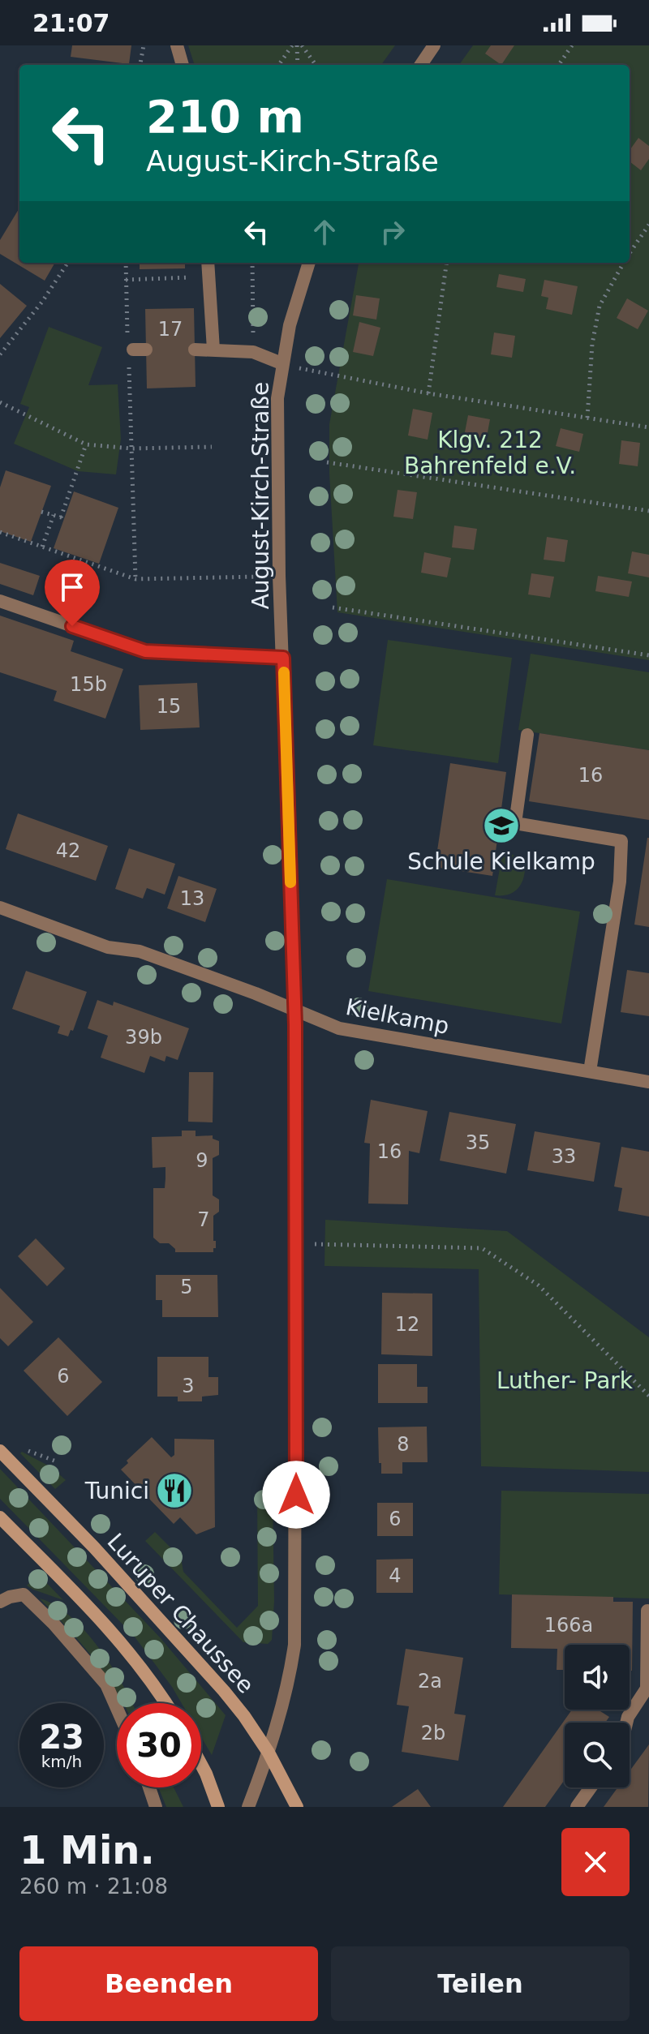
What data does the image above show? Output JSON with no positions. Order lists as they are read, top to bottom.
{
  "streets": {
    "main road": ["Luruper Chaussee"],
    "street": ["August-Kirch-Straße", "Kielkamp"]
  },
  "crossings": [
    ["August-Kirch-Straße", "Kielkamp"],
    ["August-Kirch-Straße", "Luruper Chaussee"]
  ],
  "parks": ["Klgv. 212 Bahrenfeld e.V.", "Luther- Park"],
  "places": {
    "school or university": ["Schule Kielkamp"],
    "restaurant": ["Tunici"]
  },
  "house_numbers": [
    "17",
    "15b",
    "15",
    "16",
    "42",
    "13",
    "39b",
    "35",
    "16",
    "33",
    "9",
    "7",
    "5",
    "12",
    "6",
    "3",
    "8",
    "6",
    "4",
    "166a",
    "2a",
    "2b"
  ],
  "page": {
    "status": "21:07",
    "turn": ["210 m", "August-Kirch-Straße"],
    "speed": "23 km/h",
    "limit": "30",
    "heading": ["1 Min.", "260 m · 21:08"],
    "buttons": ["Beenden", "Teilen"]
  }
}
